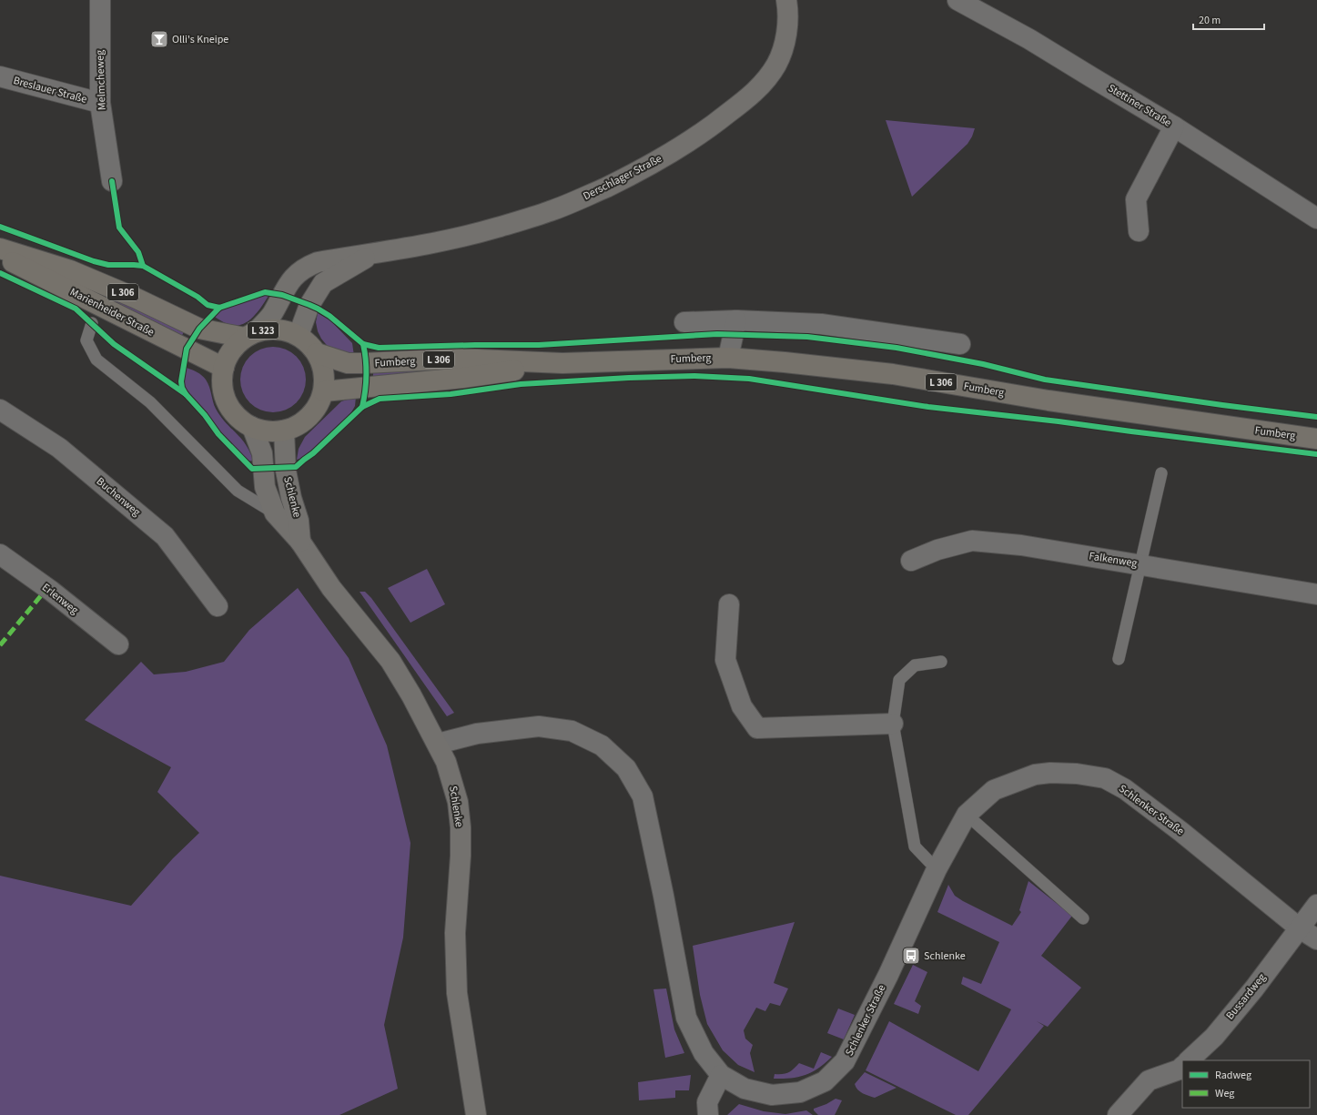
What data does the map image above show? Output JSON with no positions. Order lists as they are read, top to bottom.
{
  "streets": {
    "main road": [
      "Derschlager Straße",
      "L 306",
      "Marienheider Straße",
      "L 323",
      "Fumberg",
      "Schlenke"
    ],
    "street": [
      "Melmcheweg",
      "Breslauer Straße",
      "Stettiner Straße",
      "Buchenweg",
      "Falkenweg",
      "Erlenweg",
      "Schlenker Straße",
      "Bussardweg"
    ]
  },
  "crossings": [
    ["Melmcheweg", "Breslauer Straße"],
    ["Derschlager Straße", "Marienheider Straße"],
    ["Derschlager Straße", "L 323"],
    ["Derschlager Straße", "Fumberg"],
    ["Derschlager Straße", "Schlenke"],
    ["Marienheider Straße", "L 323"],
    ["Marienheider Straße", "Fumberg"],
    ["Marienheider Straße", "Schlenke"],
    ["L 323", "Fumberg"],
    ["L 323", "Schlenke"],
    ["Fumberg", "Schlenke"],
    ["Schlenke", "Schlenker Straße"],
    ["Schlenker Straße", "Bussardweg"]
  ],
  "places": {
    "bar": ["Olli's Kneipe"],
    "bus stop": ["Schlenke"]
  },
  "legend": ["Radweg", "Weg"],
  "scale_bar": "20 m"
}
